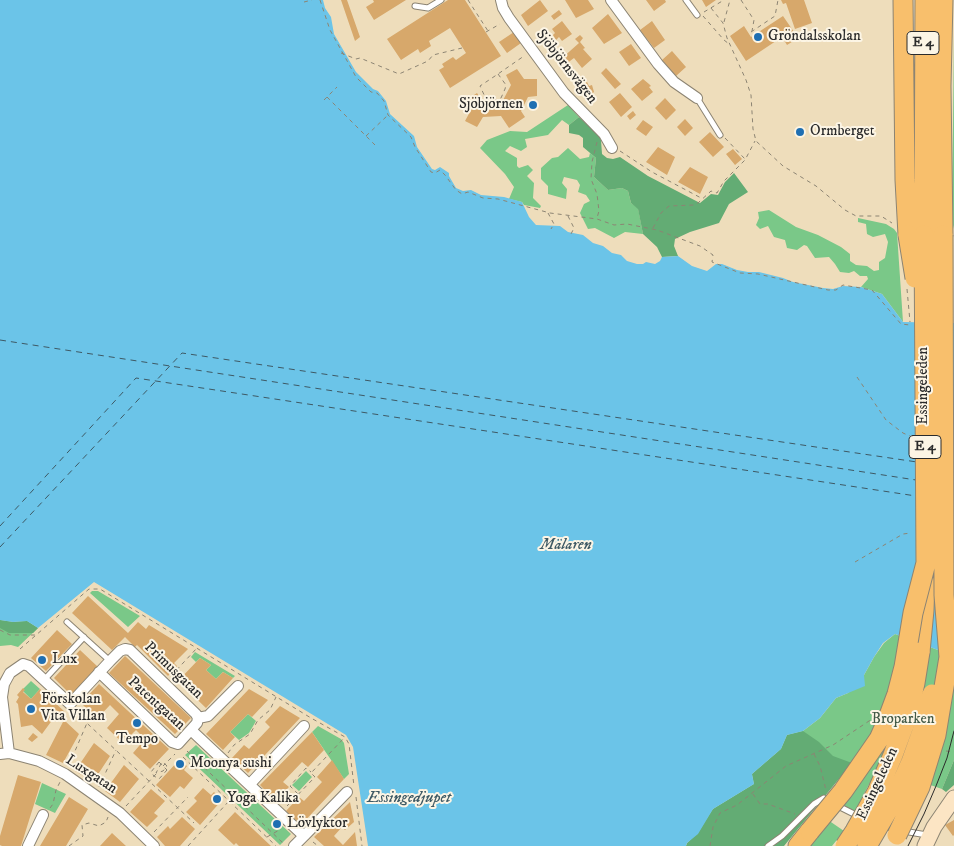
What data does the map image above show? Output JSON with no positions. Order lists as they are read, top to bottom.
{
  "streets": {
    "highway": ["E 4", "Essingeleden"],
    "street": [
      "Sjöbjörnsvägen",
      "Primusgatan",
      "Patentgatan",
      "Luxgatan"
    ]
  },
  "crossings": [
    ["Primusgatan", "Patentgatan"],
    ["Primusgatan", "Luxgatan"]
  ],
  "water": ["Mälaren", "Essingedjupet"],
  "parks": ["Broparken"],
  "places": [
    "Gröndalsskolan",
    "Sjöbjörnen",
    "Ormberget",
    "Lux",
    "Förskolan Vita Villan",
    "Tempo",
    "Moonya sushi",
    "Yoga Kalika",
    "Lövlyktor"
  ]
}
